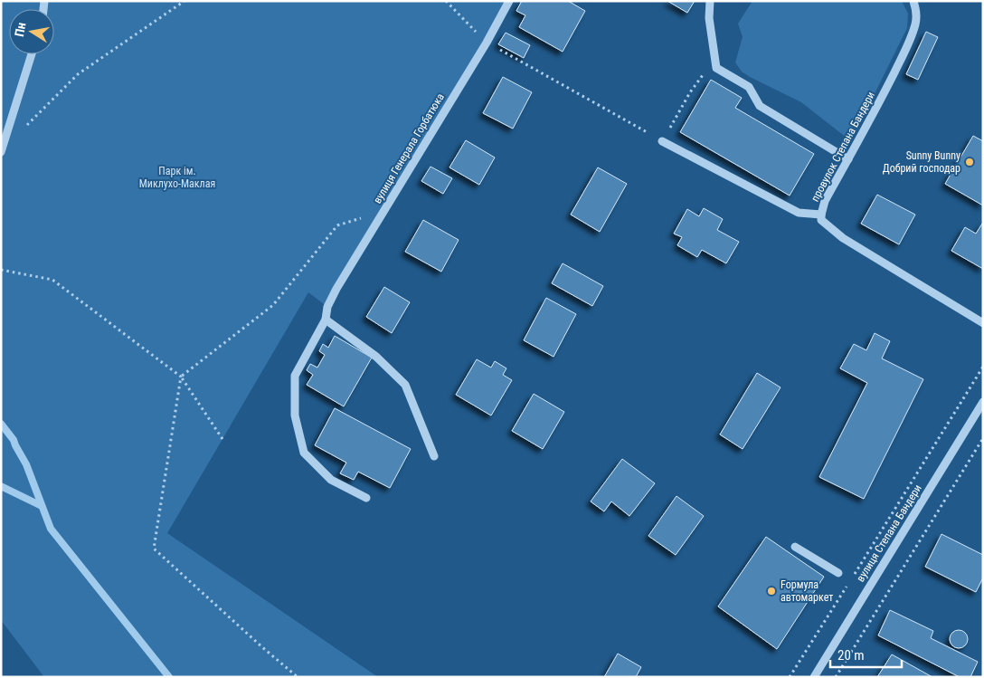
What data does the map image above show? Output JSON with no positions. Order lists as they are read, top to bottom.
{
  "streets": {
    "street": ["провулок Степана Бандери", "вулиця Генерала Горбатюка", "вулиця Степана Бандери"]
  },
  "parks": ["Парк ім. Миклухо-Маклая"],
  "places": ["Sunny Bunny Добрий господар", "Fормула автомаркет"],
  "scale_bar": "20 m",
  "north": "left"
}
